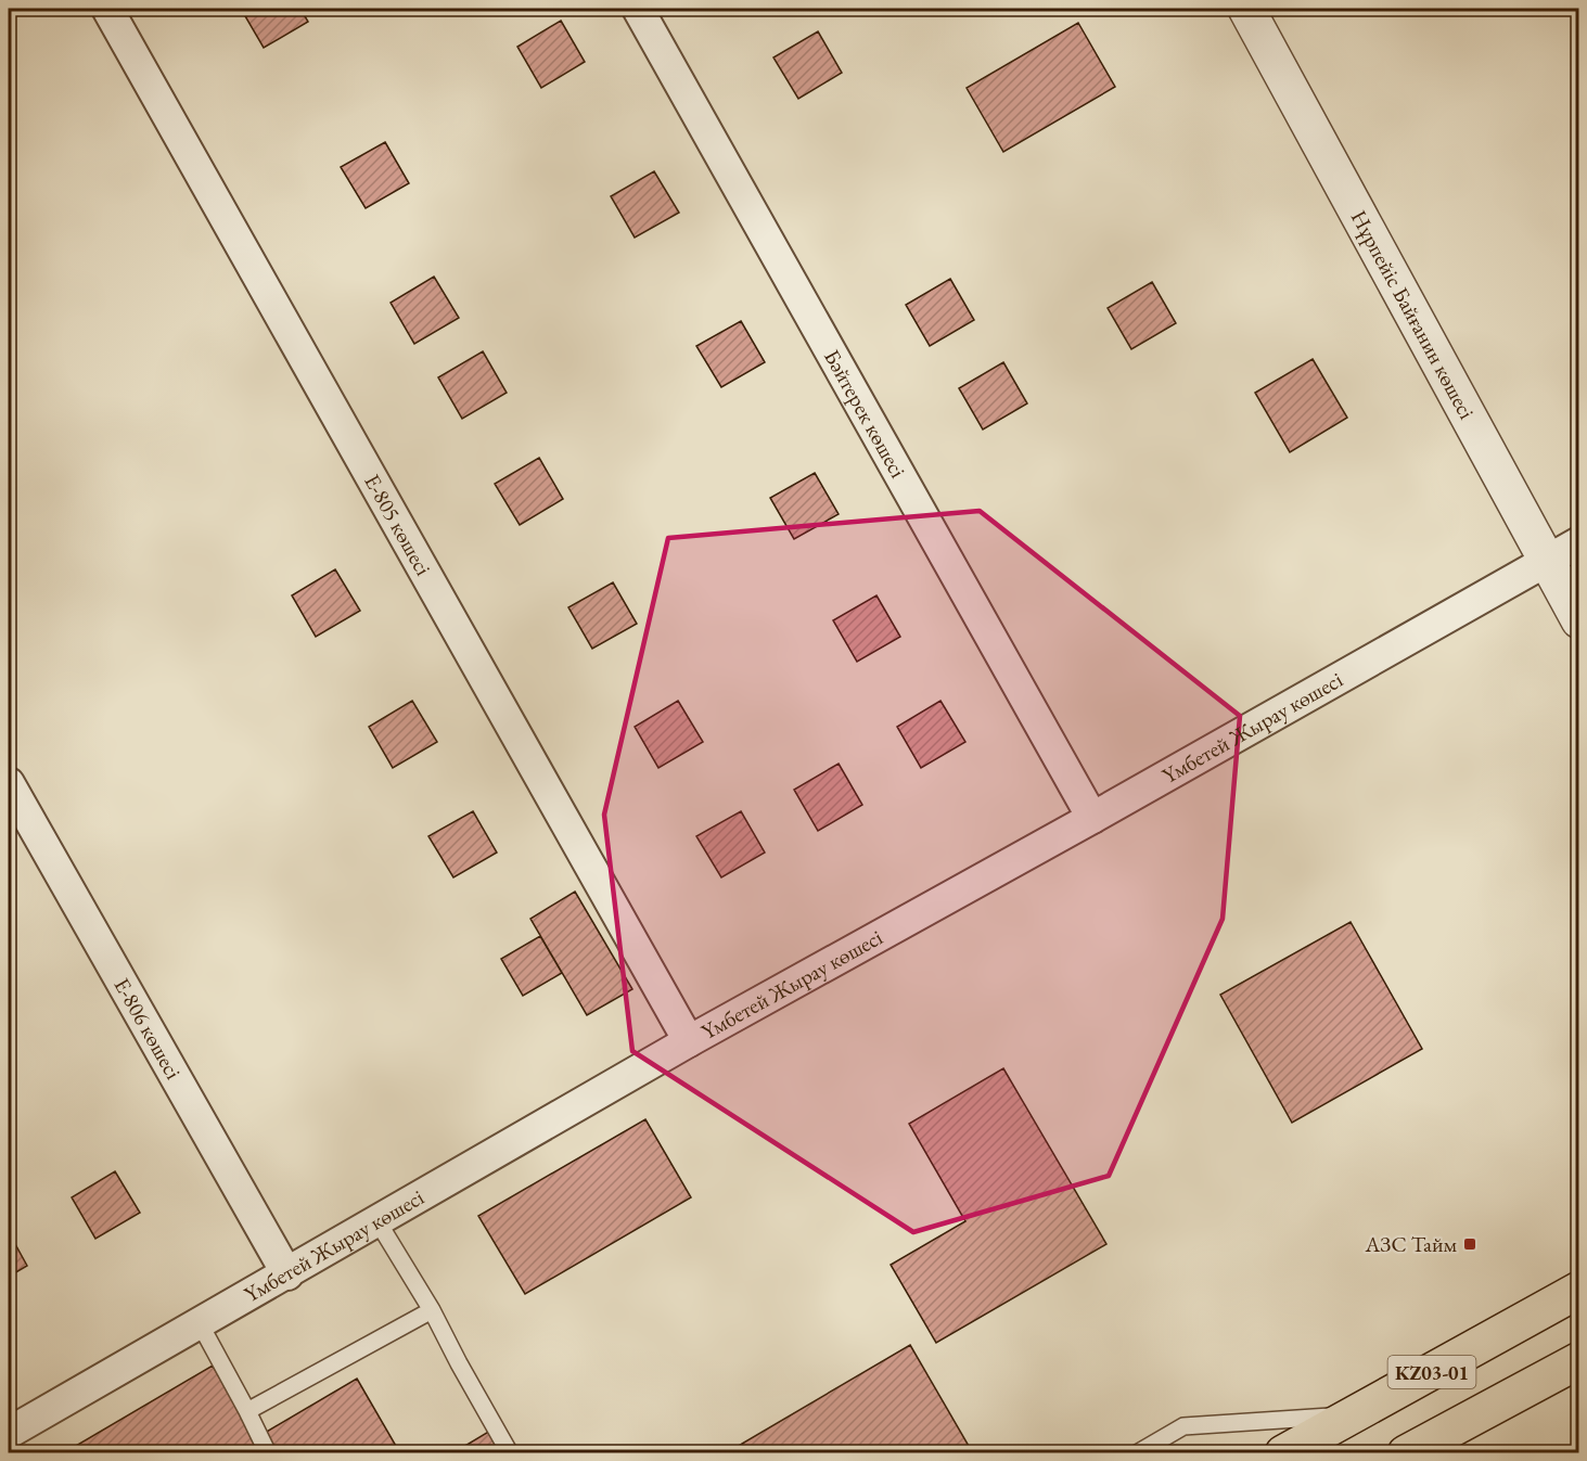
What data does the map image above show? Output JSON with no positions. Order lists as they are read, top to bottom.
{
  "streets": {
    "main road": ["KZ03-01"],
    "street": [
      "Нұрпейіс Байғанин көшесі",
      "Бәйтерек көшесі",
      "Е-805 көшесі",
      "Үмбетей Жырау көшесі",
      "Е-806 көшесі"
    ]
  },
  "crossings": [
    ["Нұрпейіс Байғанин көшесі", "Үмбетей Жырау көшесі"],
    ["Бәйтерек көшесі", "Үмбетей Жырау көшесі"],
    ["Е-805 көшесі", "Үмбетей Жырау көшесі"],
    ["Үмбетей Жырау көшесі", "Е-806 көшесі"]
  ],
  "places": {
    "transit": ["АЗС Тайм"]
  }
}
